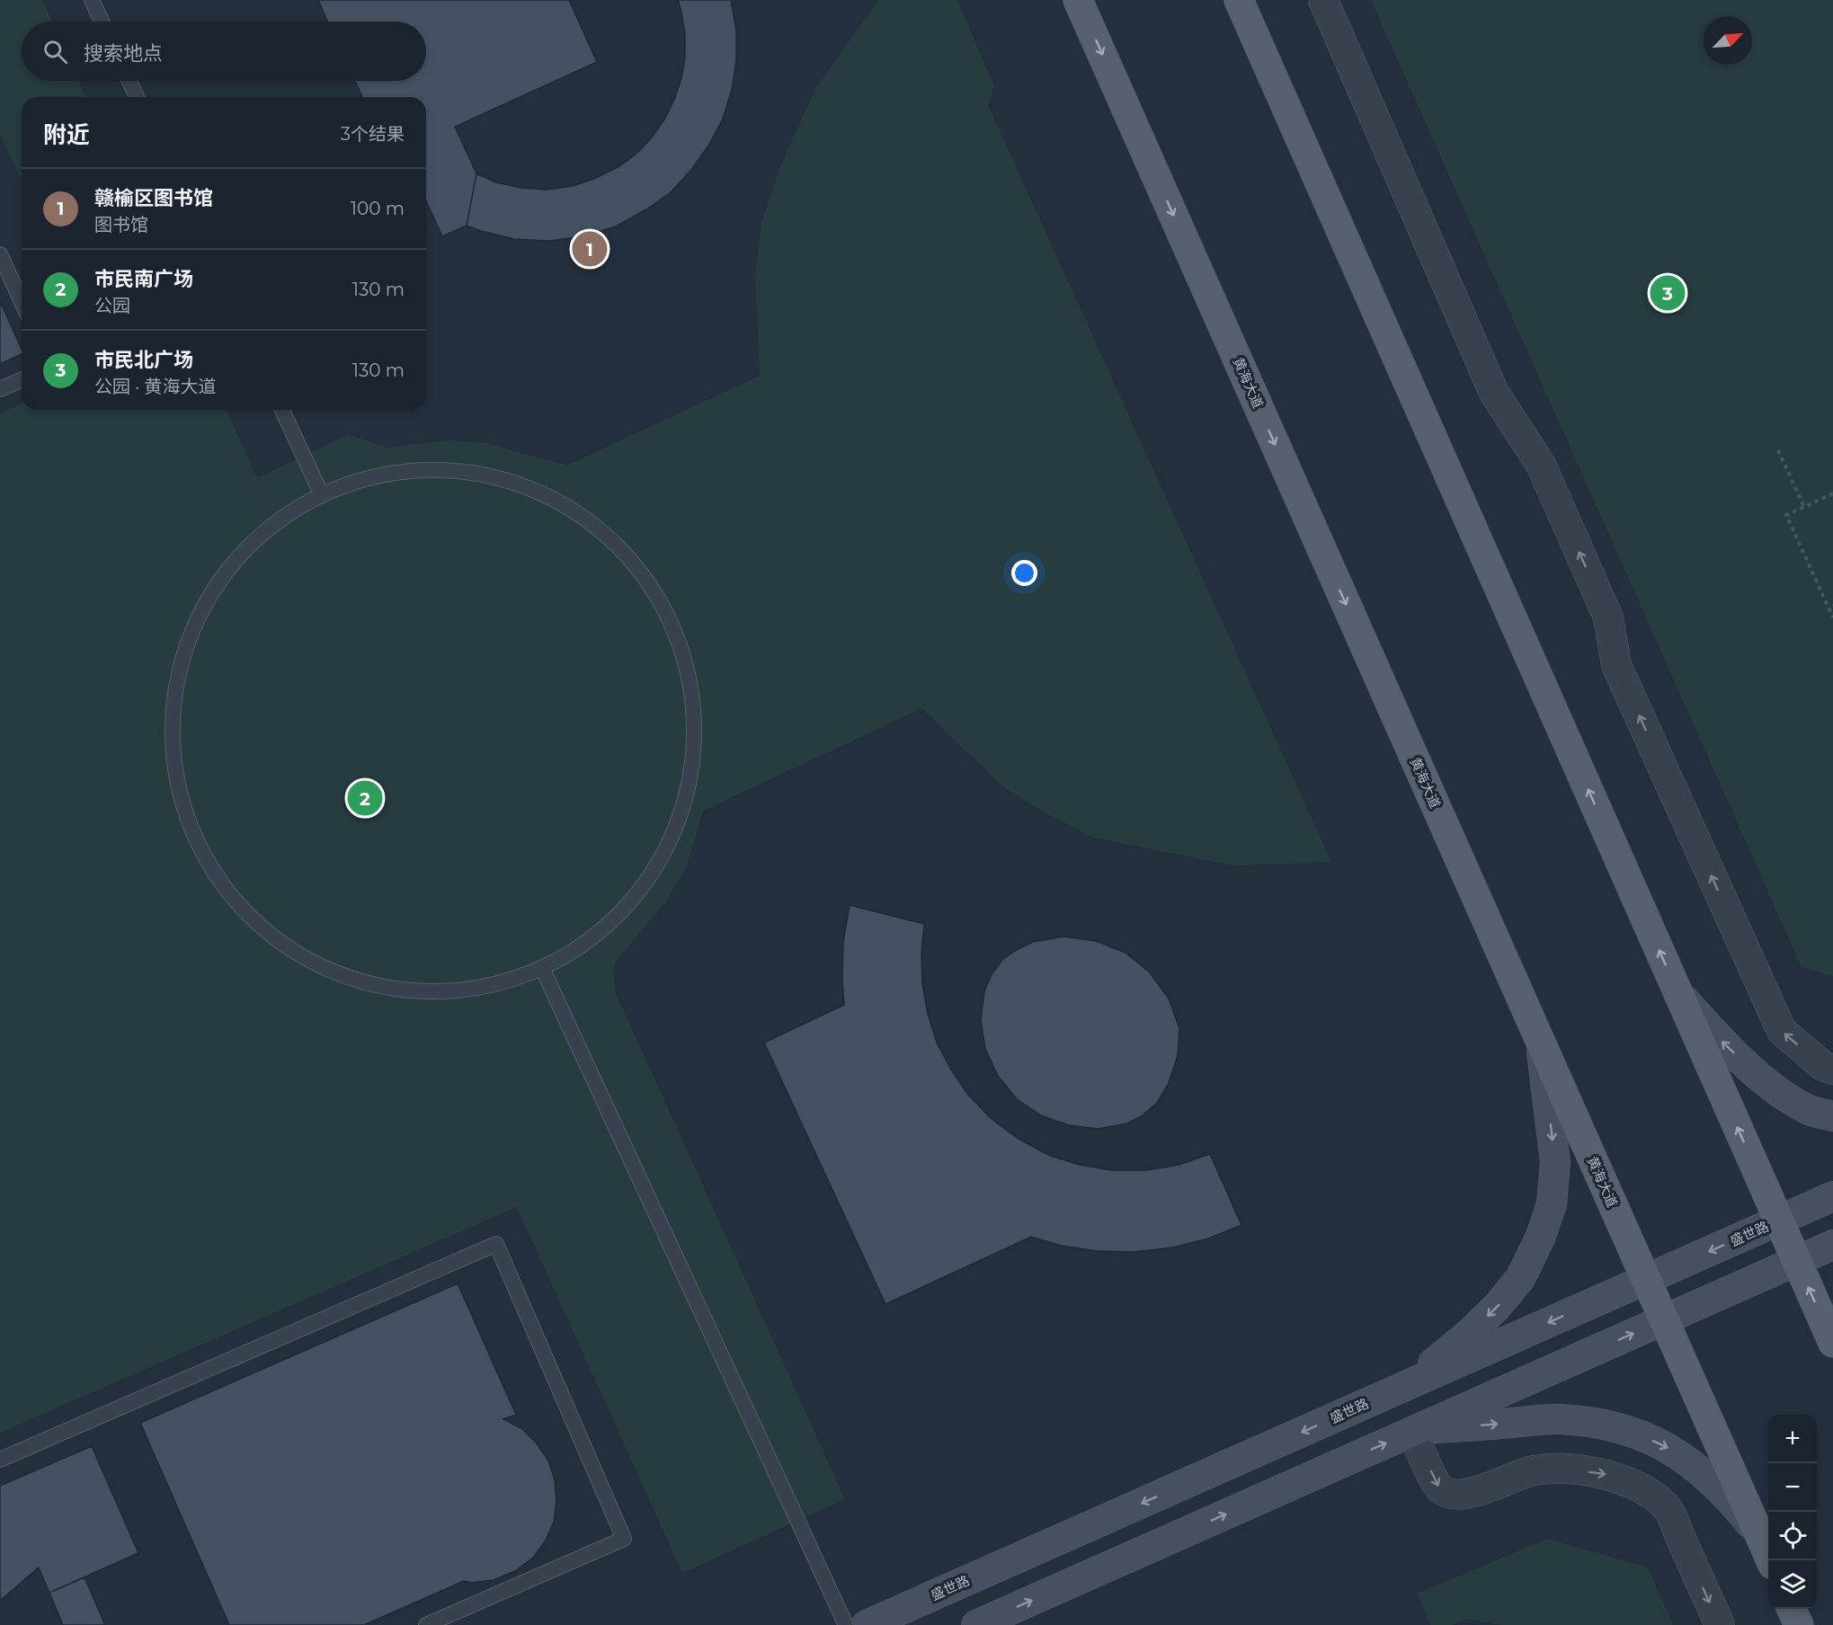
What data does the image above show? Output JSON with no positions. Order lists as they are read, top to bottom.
{
  "streets": {
    "main road": ["黄海大道", "盛世路"]
  },
  "crossings": [
    ["黄海大道", "盛世路"]
  ],
  "north": "top right",
  "page": {
    "search": "搜索地点",
    "heading": ["附近", "3个结果"],
    "list": [
      {
        "mark": "1",
        "name": "赣榆区图书馆",
        "note": "图书馆",
        "value": "100 m"
      },
      {
        "mark": "2",
        "name": "市民南广场",
        "note": "公园",
        "value": "130 m"
      },
      {
        "mark": "3",
        "name": "市民北广场",
        "note": "公园 · 黄海大道",
        "value": "130 m"
      }
    ],
    "pins": ["1", "3", "2"],
    "map_buttons": ["+", "−"]
  }
}
